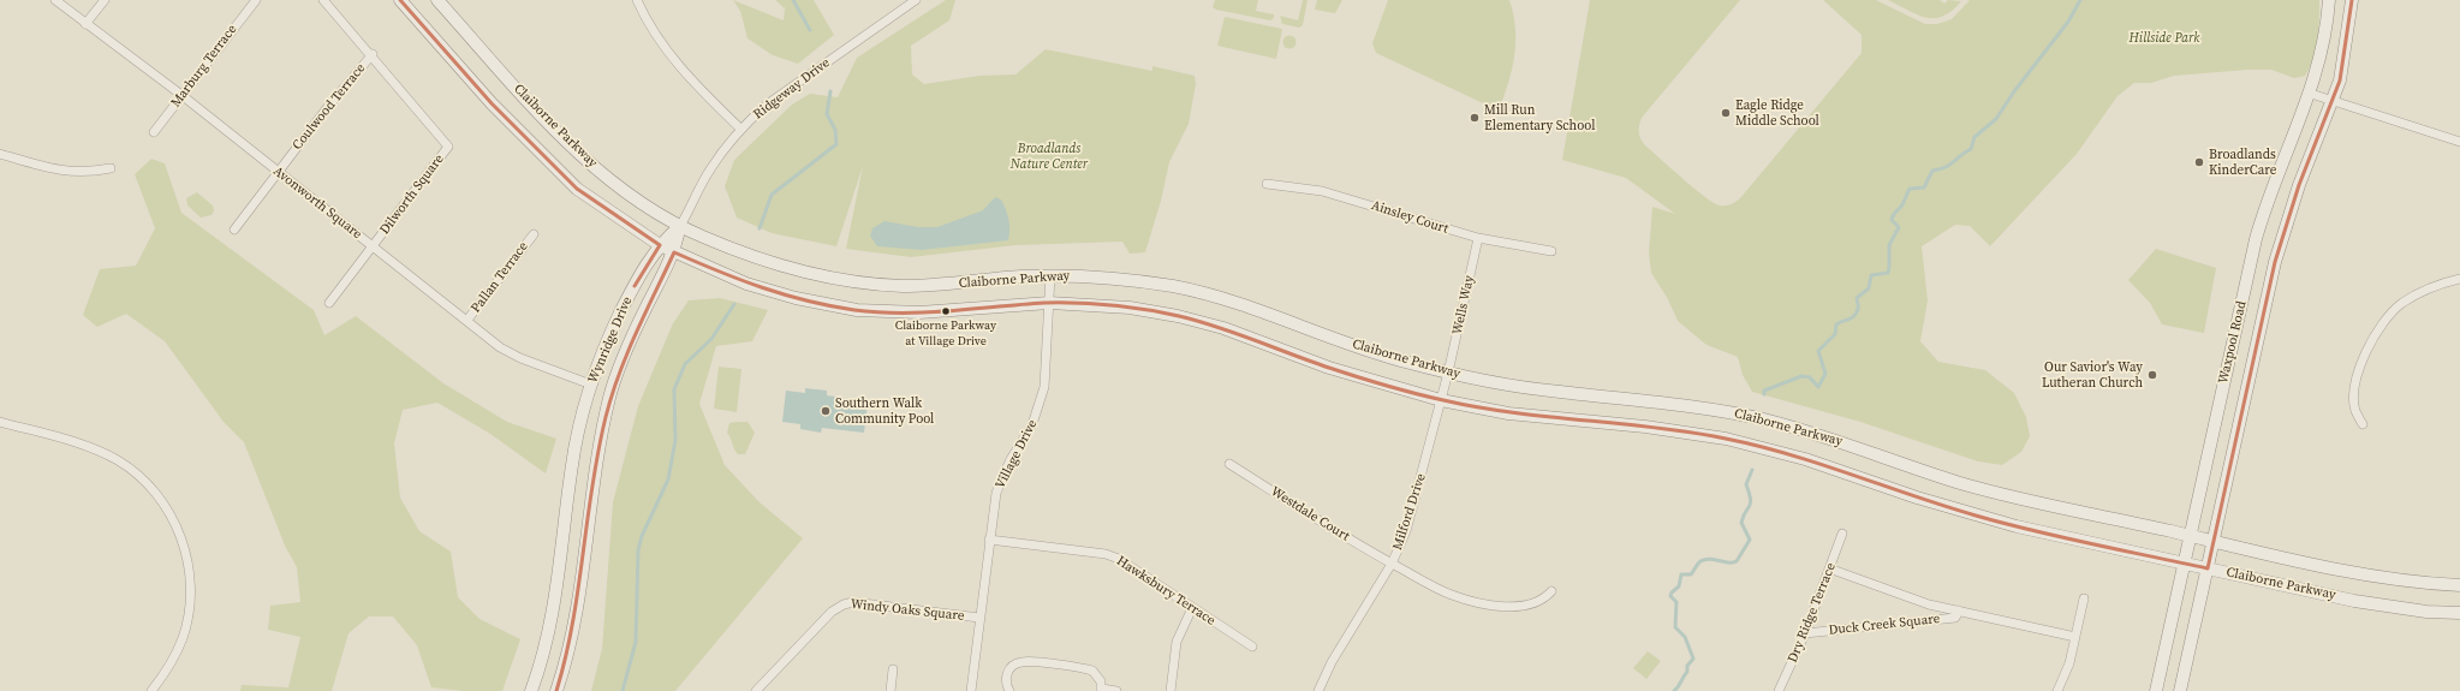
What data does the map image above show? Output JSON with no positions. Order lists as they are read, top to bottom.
{
  "streets": {
    "main road": ["Claiborne Parkway", "Wynridge Drive", "Waxpool Road"],
    "street": [
      "Marburg Terrace",
      "Ridgeway Drive",
      "Coulwood Terrace",
      "Dilworth Square",
      "Avonworth Square",
      "Ainsley Court",
      "Pallan Terrace",
      "Wells Way",
      "Village Drive",
      "Milford Drive",
      "Westdale Court",
      "Hawksbury Terrace",
      "Windy Oaks Square",
      "Dry Ridge Terrace",
      "Duck Creek Square"
    ]
  },
  "crossings": [
    ["Marburg Terrace", "Avonworth Square"],
    ["Ridgeway Drive", "Claiborne Parkway"],
    ["Ridgeway Drive", "Wynridge Drive"],
    ["Coulwood Terrace", "Dilworth Square"],
    ["Coulwood Terrace", "Avonworth Square"],
    ["Claiborne Parkway", "Wells Way"],
    ["Claiborne Parkway", "Wynridge Drive"],
    ["Claiborne Parkway", "Waxpool Road"],
    ["Claiborne Parkway", "Village Drive"],
    ["Claiborne Parkway", "Milford Drive"],
    ["Dilworth Square", "Avonworth Square"],
    ["Avonworth Square", "Pallan Terrace"],
    ["Avonworth Square", "Wynridge Drive"],
    ["Ainsley Court", "Wells Way"],
    ["Wells Way", "Milford Drive"],
    ["Village Drive", "Hawksbury Terrace"],
    ["Village Drive", "Windy Oaks Square"],
    ["Milford Drive", "Westdale Court"],
    ["Dry Ridge Terrace", "Duck Creek Square"]
  ],
  "parks": ["Hillside Park", "Broadlands Nature Center"],
  "places": [
    "Eagle Ridge Middle School",
    "Mill Run Elementary School",
    "Broadlands KinderCare",
    "Claiborne Parkway at Village Drive",
    "Our Savior's Way Lutheran Church",
    "Southern Walk Community Pool"
  ]
}
